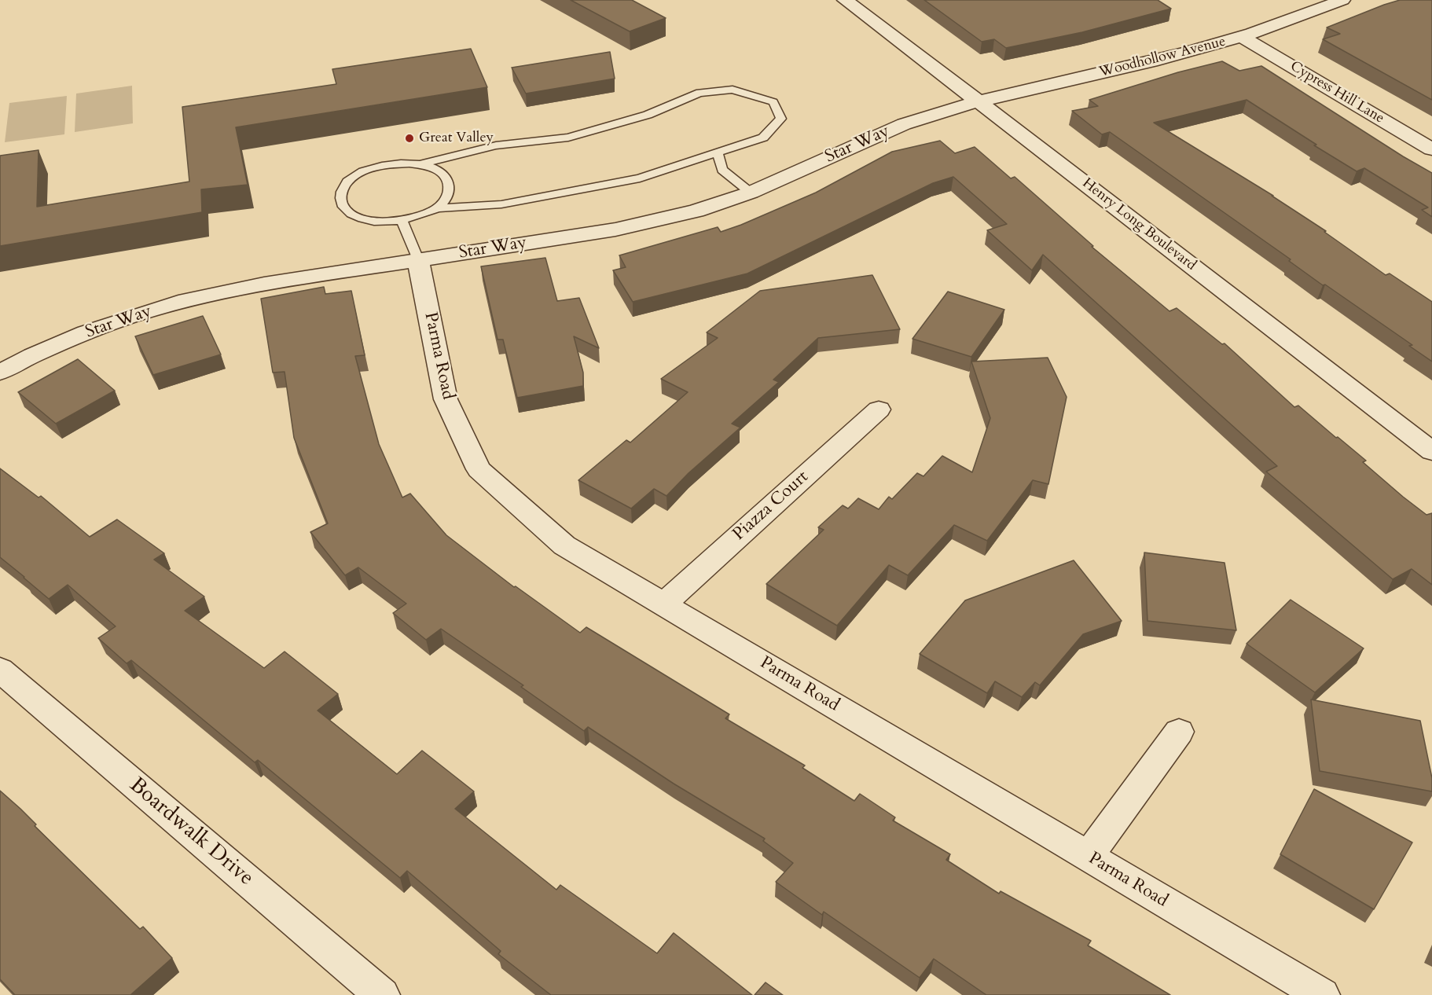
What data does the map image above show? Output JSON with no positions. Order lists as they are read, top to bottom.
{
  "streets": {
    "street": [
      "Woodhollow Avenue",
      "Cypress Hill Lane",
      "Star Way",
      "Henry Long Boulevard",
      "Parma Road",
      "Piazza Court",
      "Boardwalk Drive"
    ]
  },
  "crossings": [
    ["Woodhollow Avenue", "Cypress Hill Lane"],
    ["Woodhollow Avenue", "Star Way"],
    ["Woodhollow Avenue", "Henry Long Boulevard"],
    ["Star Way", "Henry Long Boulevard"],
    ["Star Way", "Parma Road"],
    ["Parma Road", "Piazza Court"]
  ],
  "places": ["Great Valley"]
}
